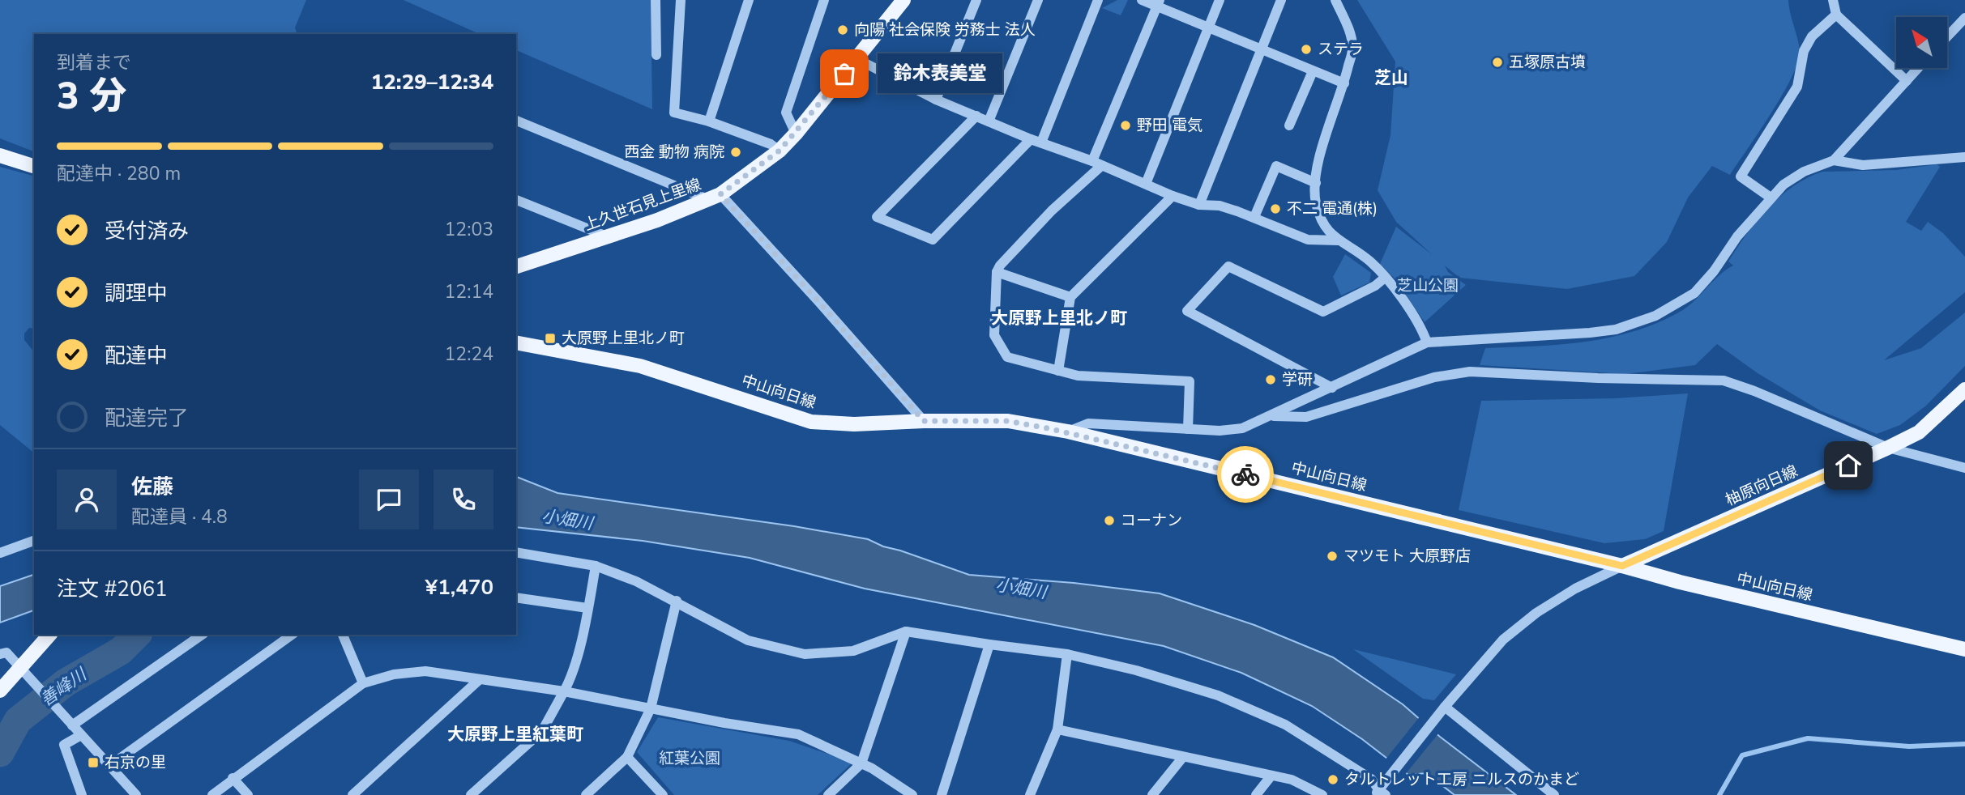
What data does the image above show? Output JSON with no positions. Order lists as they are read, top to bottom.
{
  "streets": {
    "main road": ["上久世石見上里線", "中山向日線", "柚原向日線"]
  },
  "crossings": [
    ["中山向日線", "柚原向日線"]
  ],
  "districts": ["芝山", "大原野上里北ノ町", "大原野上里紅葉町"],
  "water": ["小畑川", "善峰川"],
  "parks": ["芝山公園", "紅葉公園"],
  "places": {
    "other": [
      "向陽 社会保険 労務士 法人",
      "ステラ",
      "五塚原古墳",
      "鈴木表美堂",
      "野田 電気",
      "西金 動物 病院",
      "不二 電通(株)",
      "学研",
      "コーナン",
      "マツモト 大原野店",
      "タルトレット工房 ニルスのかまど"
    ],
    "transit": ["大原野上里北ノ町", "右京の里"]
  },
  "north": "top left",
  "page": {
    "heading": ["3 分", "到着まで", "12:29–12:34"],
    "panel": [
      "佐藤",
      "配達員 · 4.8",
      "注文 #2061",
      "¥1,470"
    ],
    "bubble": "鈴木表美堂",
    "bar": "配達中 · 280 m",
    "list": [
      ["受付済み", "12:03"],
      ["調理中", "12:14"],
      ["配達中", "12:24"],
      "配達完了"
    ]
  }
}
